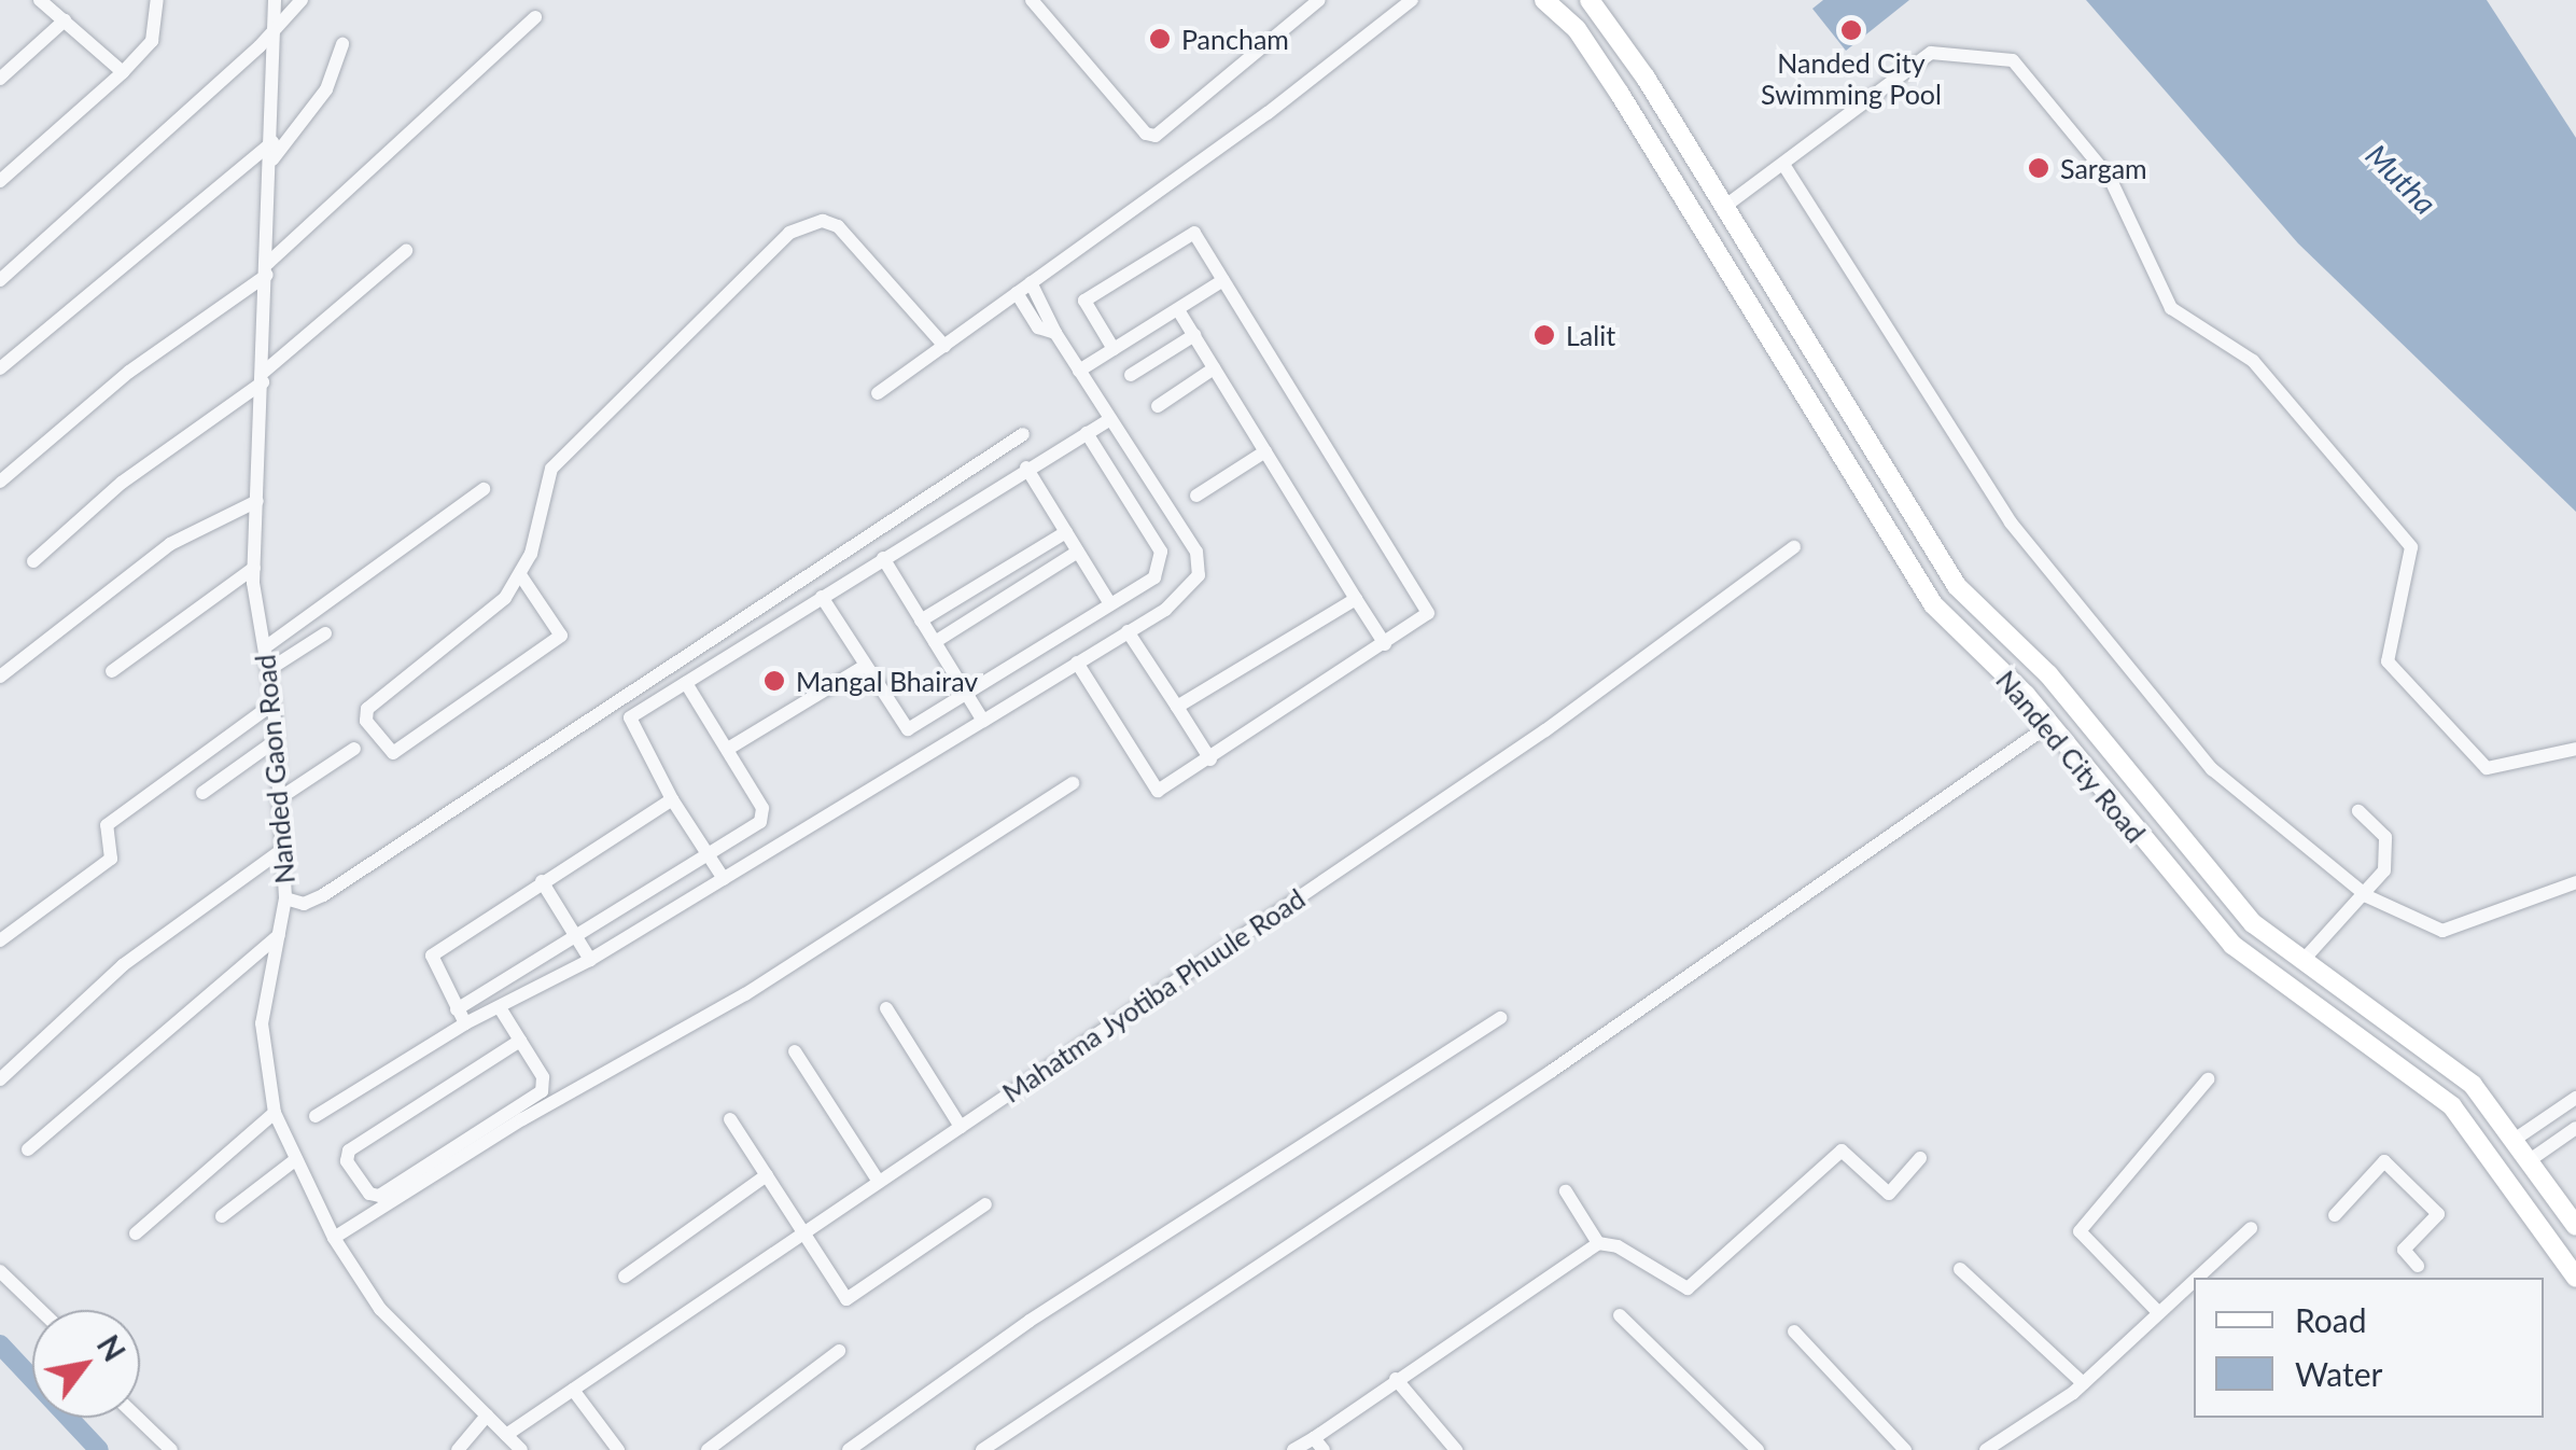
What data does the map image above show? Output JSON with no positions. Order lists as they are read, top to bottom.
{
  "streets": {
    "street": ["Nanded City Road", "Nanded Gaon Road", "Mahatma Jyotiba Phuule Road"]
  },
  "crossings": [
    ["Nanded Gaon Road", "Mahatma Jyotiba Phuule Road"]
  ],
  "water": ["Mutha"],
  "places": [
    "Nanded City Swimming Pool",
    "Pancham",
    "Sargam",
    "Lalit",
    "Mangal Bhairav"
  ],
  "legend": ["Road", "Water"],
  "north": "top right"
}
